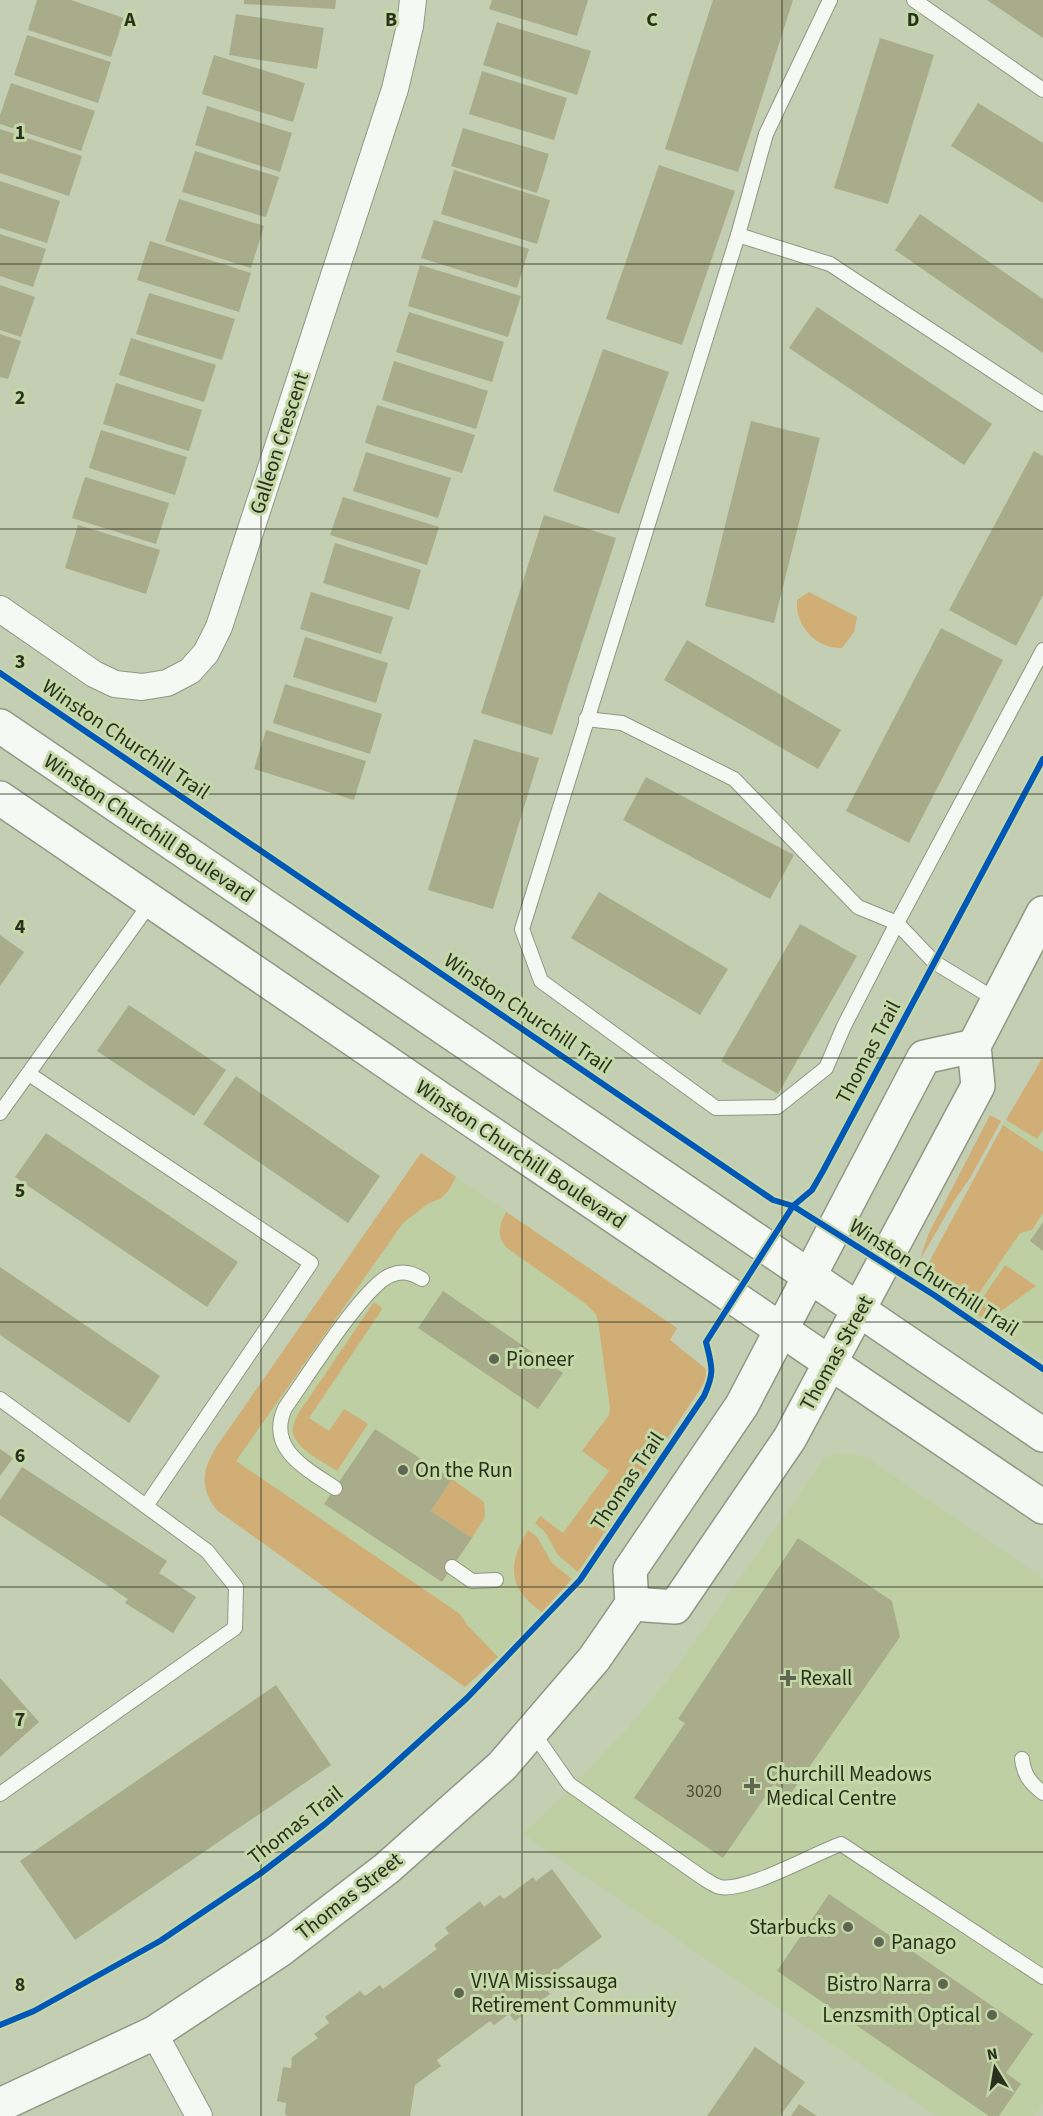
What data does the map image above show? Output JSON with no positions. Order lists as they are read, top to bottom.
{
  "streets": {
    "main road": ["Winston Churchill Boulevard", "Thomas Street"],
    "street": ["Galleon Crescent"],
    "cycle path": ["Winston Churchill Trail", "Thomas Trail"]
  },
  "crossings": [
    ["Winston Churchill Boulevard", "Thomas Street"]
  ],
  "places": {
    "other": [
      "Pioneer",
      "On the Run",
      "Starbucks",
      "Panago",
      "Bistro Narra",
      "V!VA Mississauga Retirement Community",
      "Lenzsmith Optical"
    ],
    "health": ["Rexall", "Churchill Meadows Medical Centre"]
  },
  "house_numbers": ["3020"],
  "north": "top",
  "grid": {
    "columns": [
      "A",
      "B",
      "C",
      "D"
    ],
    "rows": [
      "1",
      "2",
      "3",
      "4",
      "5",
      "6",
      "7",
      "8"
    ]
  }
}
